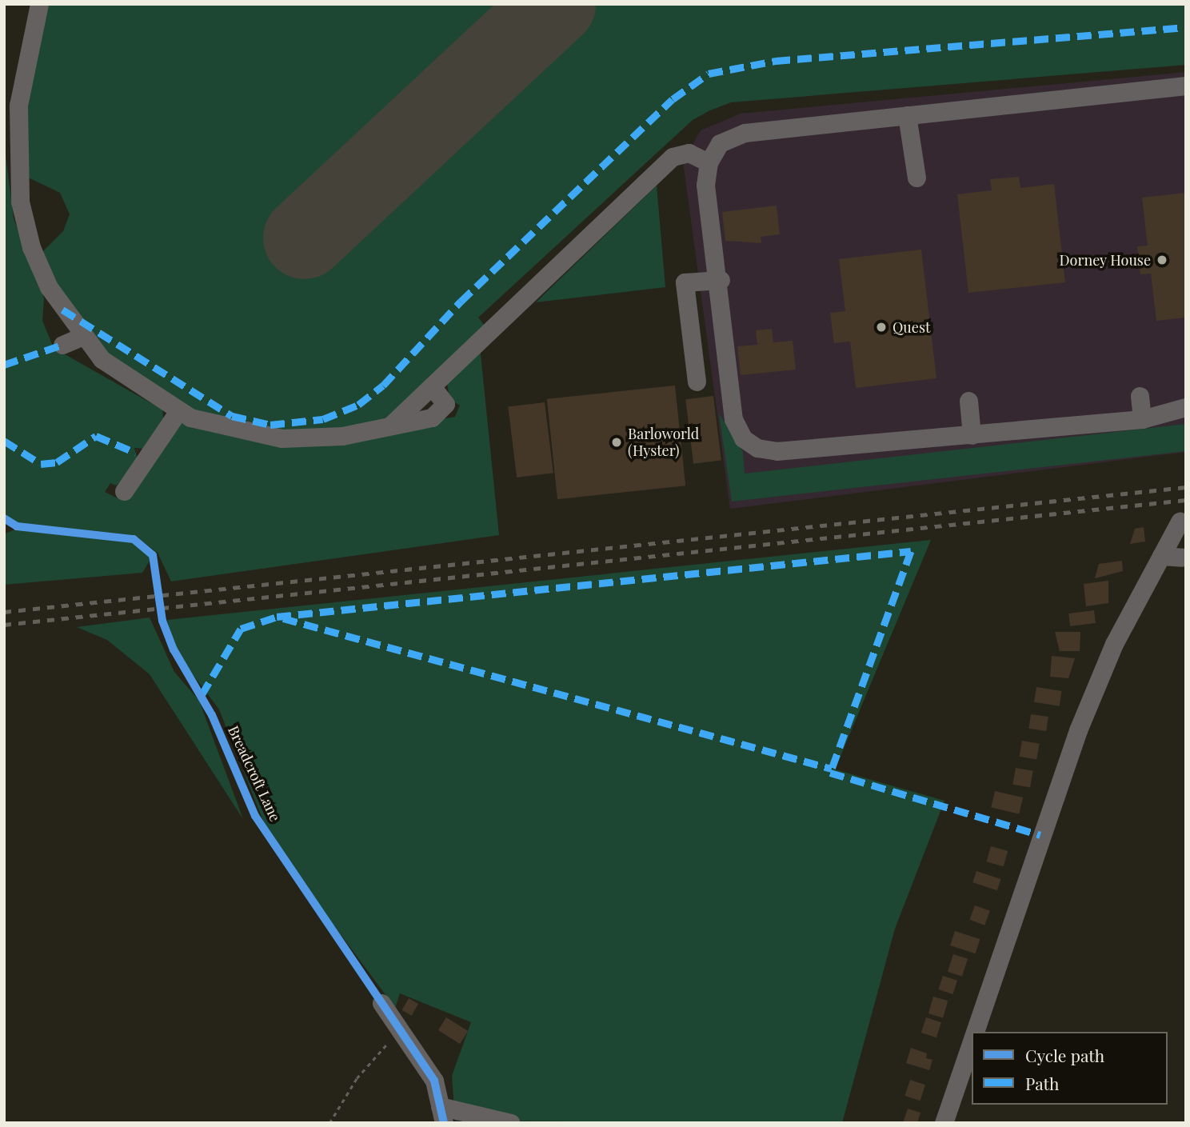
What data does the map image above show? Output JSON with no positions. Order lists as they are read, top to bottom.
{
  "streets": {
    "cycle path": ["Breadcroft Lane"]
  },
  "places": ["Dorney House", "Quest", "Barloworld (Hyster)"],
  "legend": ["Cycle path", "Path"]
}
